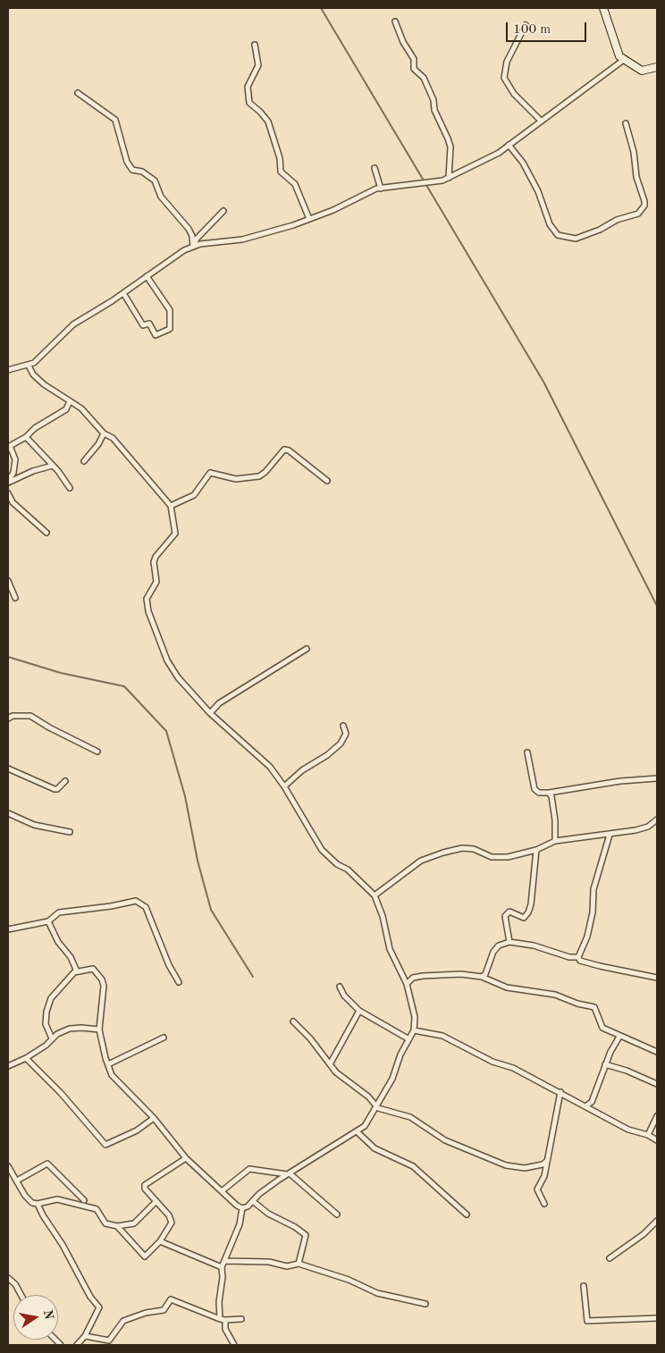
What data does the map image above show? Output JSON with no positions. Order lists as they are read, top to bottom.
{
  "scale_bar": "100 m",
  "north": "right"
}
